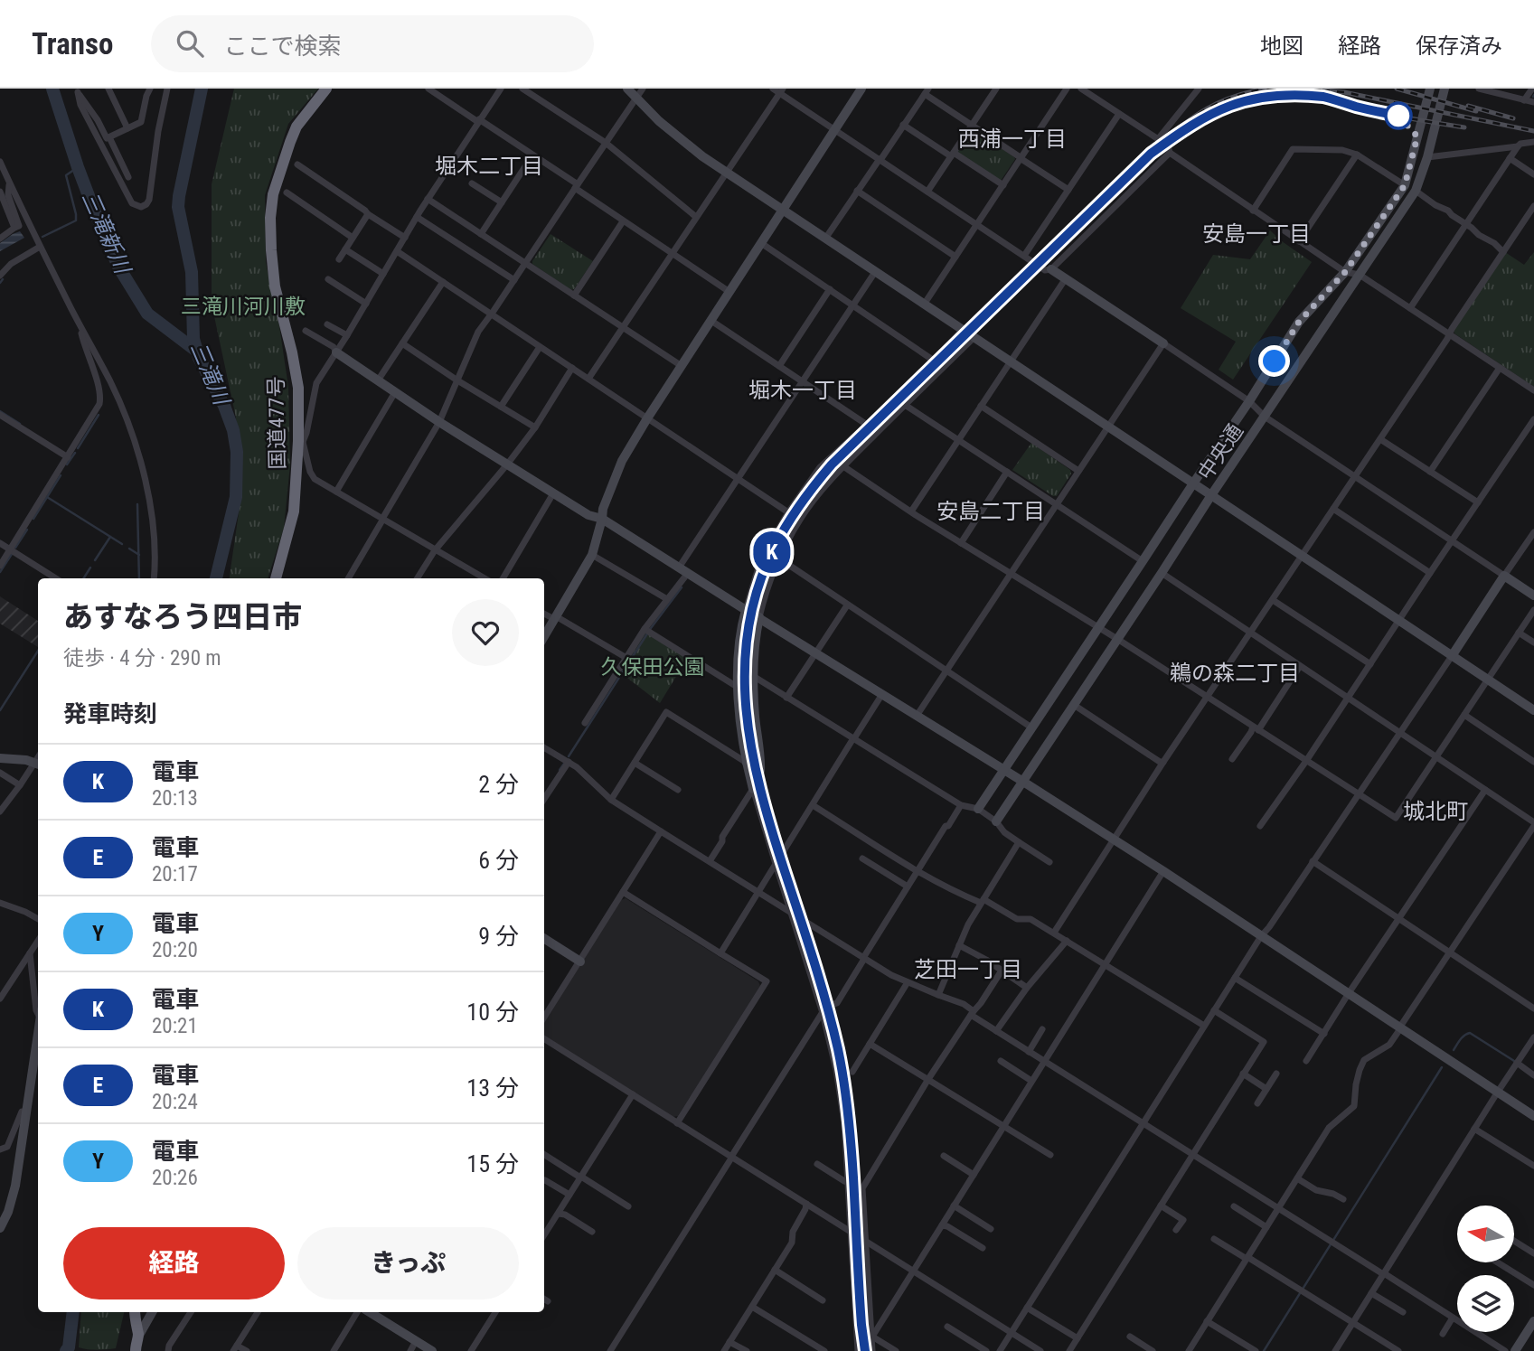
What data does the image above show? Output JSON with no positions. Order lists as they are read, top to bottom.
{
  "streets": {
    "highway": ["国道477号"],
    "street": ["中央通"]
  },
  "districts": [
    "西浦一丁目",
    "堀木二丁目",
    "安島一丁目",
    "堀木一丁目",
    "安島二丁目",
    "鵜の森二丁目",
    "城北町",
    "芝田一丁目"
  ],
  "water": ["三滝新川", "三滝川"],
  "parks": ["三滝川河川敷", "久保田公園"],
  "north": "left",
  "page": {
    "header": "Transo",
    "search": "ここで検索",
    "nav": ["地図", "経路", "保存済み"],
    "on_map": "K",
    "heading": [
      ["あすなろう四日市", "徒歩 · 4 分 · 290 m"],
      "発車時刻"
    ],
    "list": [
      {
        "mark": "K",
        "name": "電車",
        "note": "20:13",
        "value": "2 分"
      },
      {
        "mark": "E",
        "name": "電車",
        "note": "20:17",
        "value": "6 分"
      },
      {
        "mark": "Y",
        "name": "電車",
        "note": "20:20",
        "value": "9 分"
      },
      {
        "mark": "K",
        "name": "電車",
        "note": "20:21",
        "value": "10 分"
      },
      {
        "mark": "E",
        "name": "電車",
        "note": "20:24",
        "value": "13 分"
      },
      {
        "mark": "Y",
        "name": "電車",
        "note": "20:26",
        "value": "15 分"
      }
    ],
    "buttons": ["経路", "きっぷ"]
  }
}
